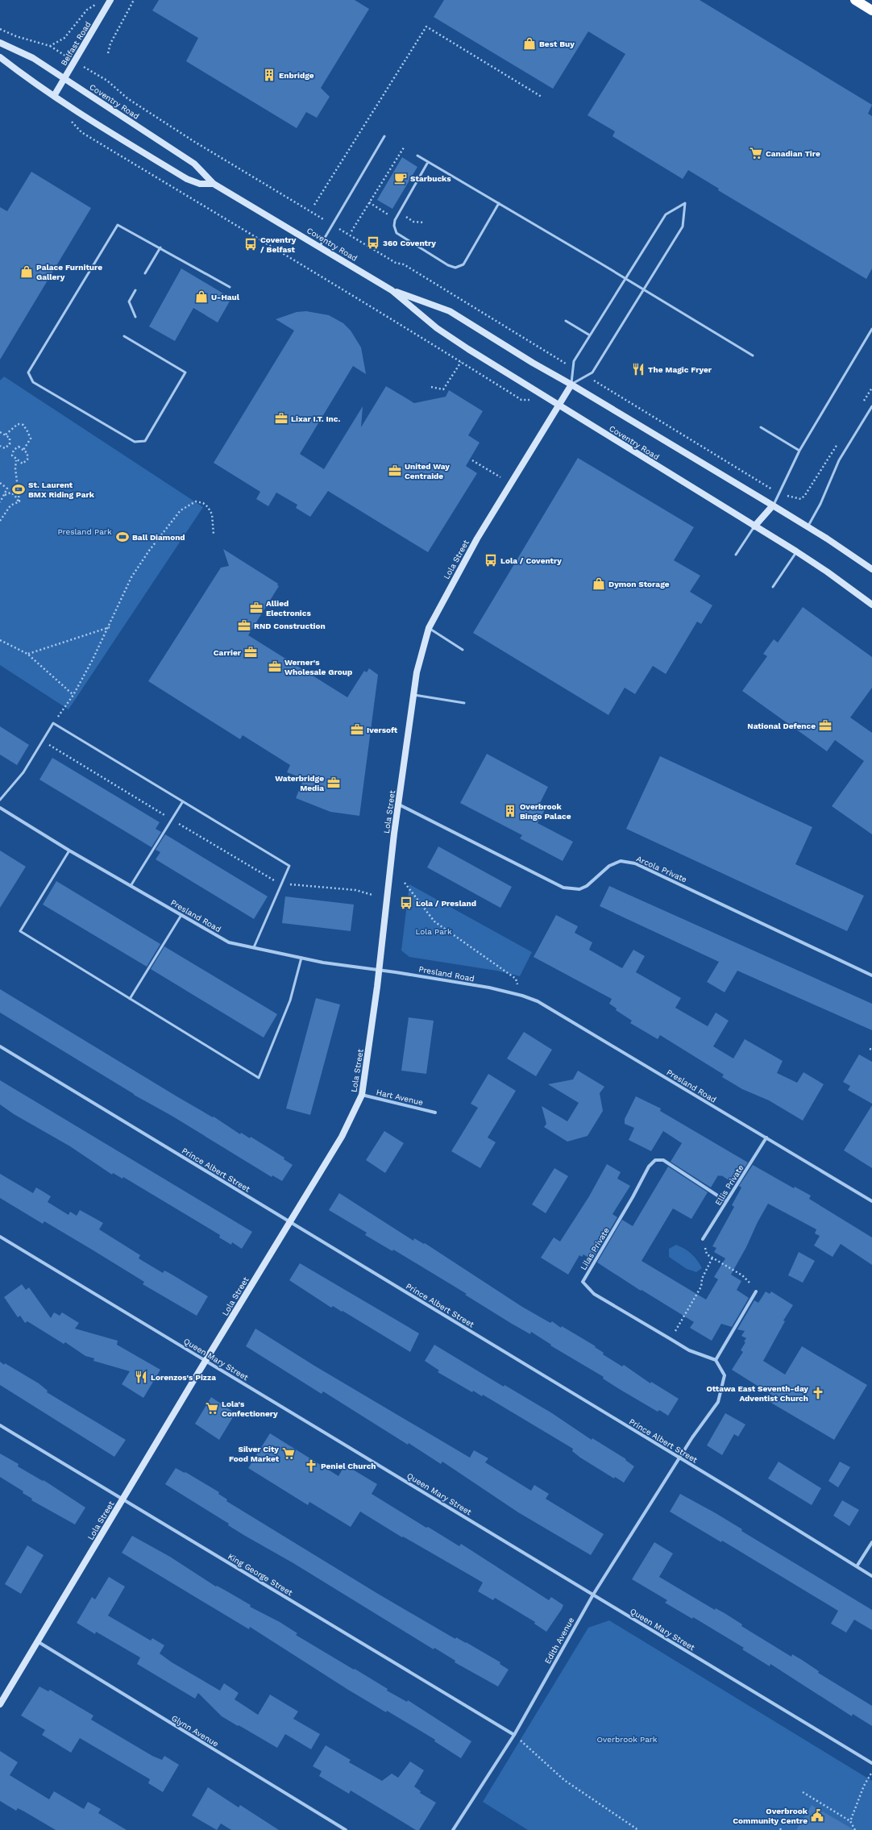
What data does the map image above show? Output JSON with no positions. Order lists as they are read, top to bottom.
{
  "streets": {
    "main road": ["Belfast Road", "Coventry Road", "Lola Street"],
    "street": [
      "Arcola Private",
      "Presland Road",
      "Hart Avenue",
      "Prince Albert Street",
      "Ellis Private",
      "Lilas Private",
      "Queen Mary Street",
      "King George Street",
      "Edith Avenue",
      "Glynn Avenue"
    ]
  },
  "crossings": [
    ["Belfast Road", "Coventry Road"],
    ["Coventry Road", "Lola Street"],
    ["Lola Street", "Arcola Private"],
    ["Lola Street", "Presland Road"],
    ["Lola Street", "Hart Avenue"],
    ["Lola Street", "Prince Albert Street"],
    ["Lola Street", "Queen Mary Street"],
    ["Lola Street", "King George Street"],
    ["Lola Street", "Glynn Avenue"],
    ["Presland Road", "Ellis Private"],
    ["Prince Albert Street", "Edith Avenue"],
    ["Ellis Private", "Lilas Private"],
    ["Lilas Private", "Edith Avenue"],
    ["Queen Mary Street", "Edith Avenue"],
    ["King George Street", "Edith Avenue"]
  ],
  "parks": ["Presland Park", "Lola Park", "Overbrook Park"],
  "places": {
    "shop": [
      "Best Buy",
      "Palace Furniture Gallery",
      "U-Haul",
      "Dymon Storage"
    ],
    "building": ["Enbridge", "Overbrook Bingo Palace"],
    "supermarket": ["Canadian Tire", "Lola's Confectionery", "Silver City Food Market"],
    "cafe": ["Starbucks"],
    "bus stop": [
      "360 Coventry",
      "Coventry / Belfast",
      "Lola / Coventry",
      "Lola / Presland"
    ],
    "restaurant": ["The Magic Fryer", "Lorenzos's Pizza"],
    "office": [
      "Lixar I.T. Inc.",
      "United Way Centraide",
      "Allied Electronics",
      "RND Construction",
      "Carrier",
      "Werner's Wholesale Group",
      "National Defence",
      "Iversoft",
      "Waterbridge Media"
    ],
    "sports": ["St. Laurent BMX Riding Park", "Ball Diamond"],
    "church": ["Ottawa East Seventh-day Adventist Church", "Peniel Church"],
    "public building": ["Overbrook Community Centre"]
  }
}
